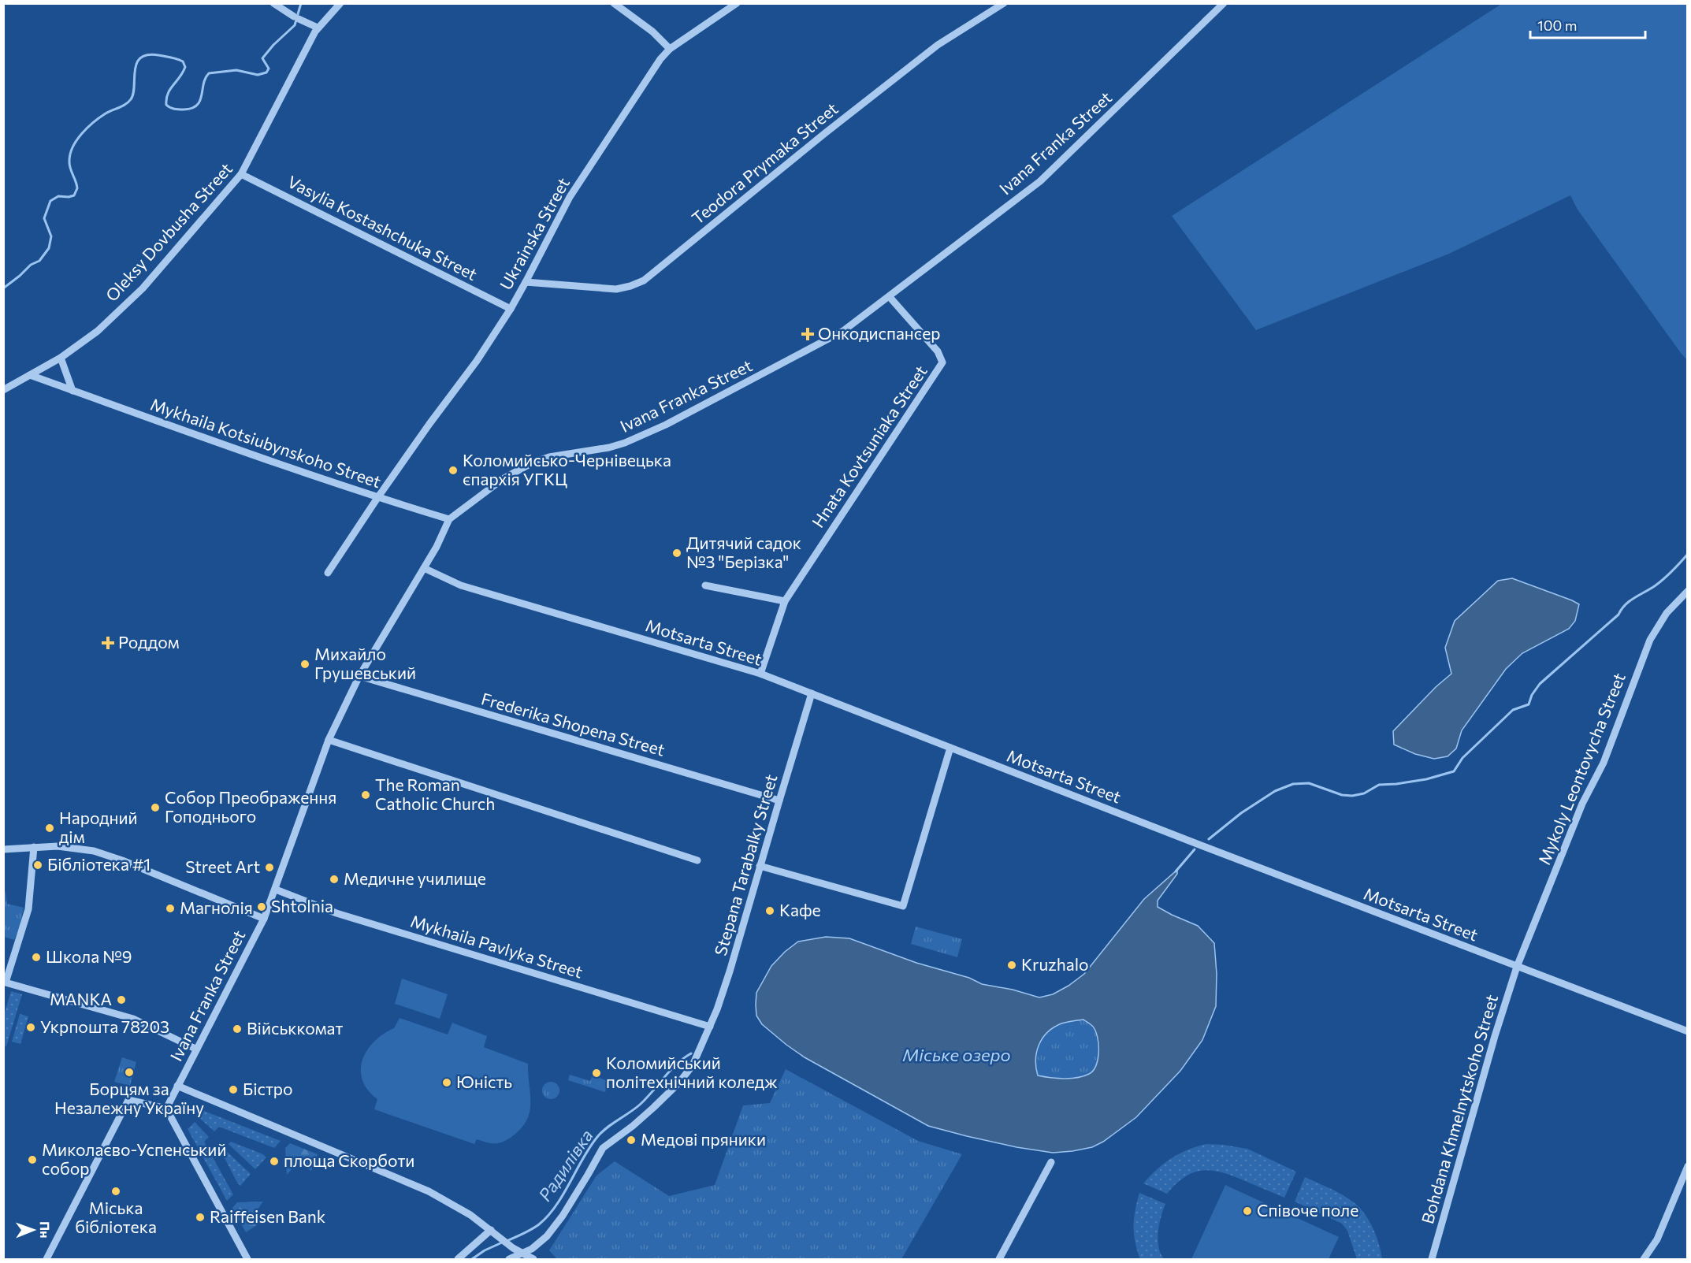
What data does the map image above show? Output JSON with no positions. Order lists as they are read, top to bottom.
{
  "streets": {
    "street": [
      "Ivana Franka Street",
      "Teodora Prymaka Street",
      "Vasylia Kostashchuka Street",
      "Oleksy Dovbusha Street",
      "Ukrainska Street",
      "Mykhaila Kotsiubynskoho Street",
      "Hnata Kovtsuniaka Street",
      "Motsarta Street",
      "Frederika Shopena Street",
      "Mykoly Leontovycha Street",
      "Stepana Tarabalky Street",
      "Mykhaila Pavlyka Street",
      "Bohdana Khmelnytskoho Street"
    ]
  },
  "crossings": [
    ["Ivana Franka Street", "Mykhaila Kotsiubynskoho Street"],
    ["Ivana Franka Street", "Hnata Kovtsuniaka Street"],
    ["Ivana Franka Street", "Motsarta Street"],
    ["Ivana Franka Street", "Frederika Shopena Street"],
    ["Ivana Franka Street", "Mykhaila Pavlyka Street"],
    ["Teodora Prymaka Street", "Ukrainska Street"],
    ["Vasylia Kostashchuka Street", "Oleksy Dovbusha Street"],
    ["Vasylia Kostashchuka Street", "Ukrainska Street"],
    ["Oleksy Dovbusha Street", "Mykhaila Kotsiubynskoho Street"],
    ["Ukrainska Street", "Mykhaila Kotsiubynskoho Street"],
    ["Hnata Kovtsuniaka Street", "Motsarta Street"],
    ["Motsarta Street", "Mykoly Leontovycha Street"],
    ["Motsarta Street", "Stepana Tarabalky Street"],
    ["Motsarta Street", "Bohdana Khmelnytskoho Street"],
    ["Frederika Shopena Street", "Stepana Tarabalky Street"],
    ["Mykoly Leontovycha Street", "Bohdana Khmelnytskoho Street"],
    ["Stepana Tarabalky Street", "Mykhaila Pavlyka Street"]
  ],
  "water": ["Міське озеро", "Радилівка"],
  "places": {
    "health": ["Онкодиспансер", "Роддом"],
    "other": [
      "Коломийсько-Чернівецька єпархія УГКЦ",
      "Дитячий садок №3 \"Берізка\"",
      "Михайло Грушевський",
      "The Roman Catholic Church",
      "Собор Преображення Гоподнього",
      "Народний дім",
      "Бібліотека #1",
      "Street Art",
      "Медичне училище",
      "Shtolnia",
      "Магнолія",
      "Кафе",
      "Школа №9",
      "Kruzhalo",
      "MANKA",
      "Укрпошта 78203",
      "Військкомат",
      "Борцям за Незалежну Україну",
      "Коломийський політехнічний коледж",
      "Юність",
      "Бістро",
      "Медові пряники",
      "Миколаєво-Успенський собор",
      "площа Скорботи",
      "Міська бібліотека",
      "Співоче поле",
      "Raiffeisen Bank"
    ]
  },
  "scale_bar": "100 m",
  "north": "right"
}
